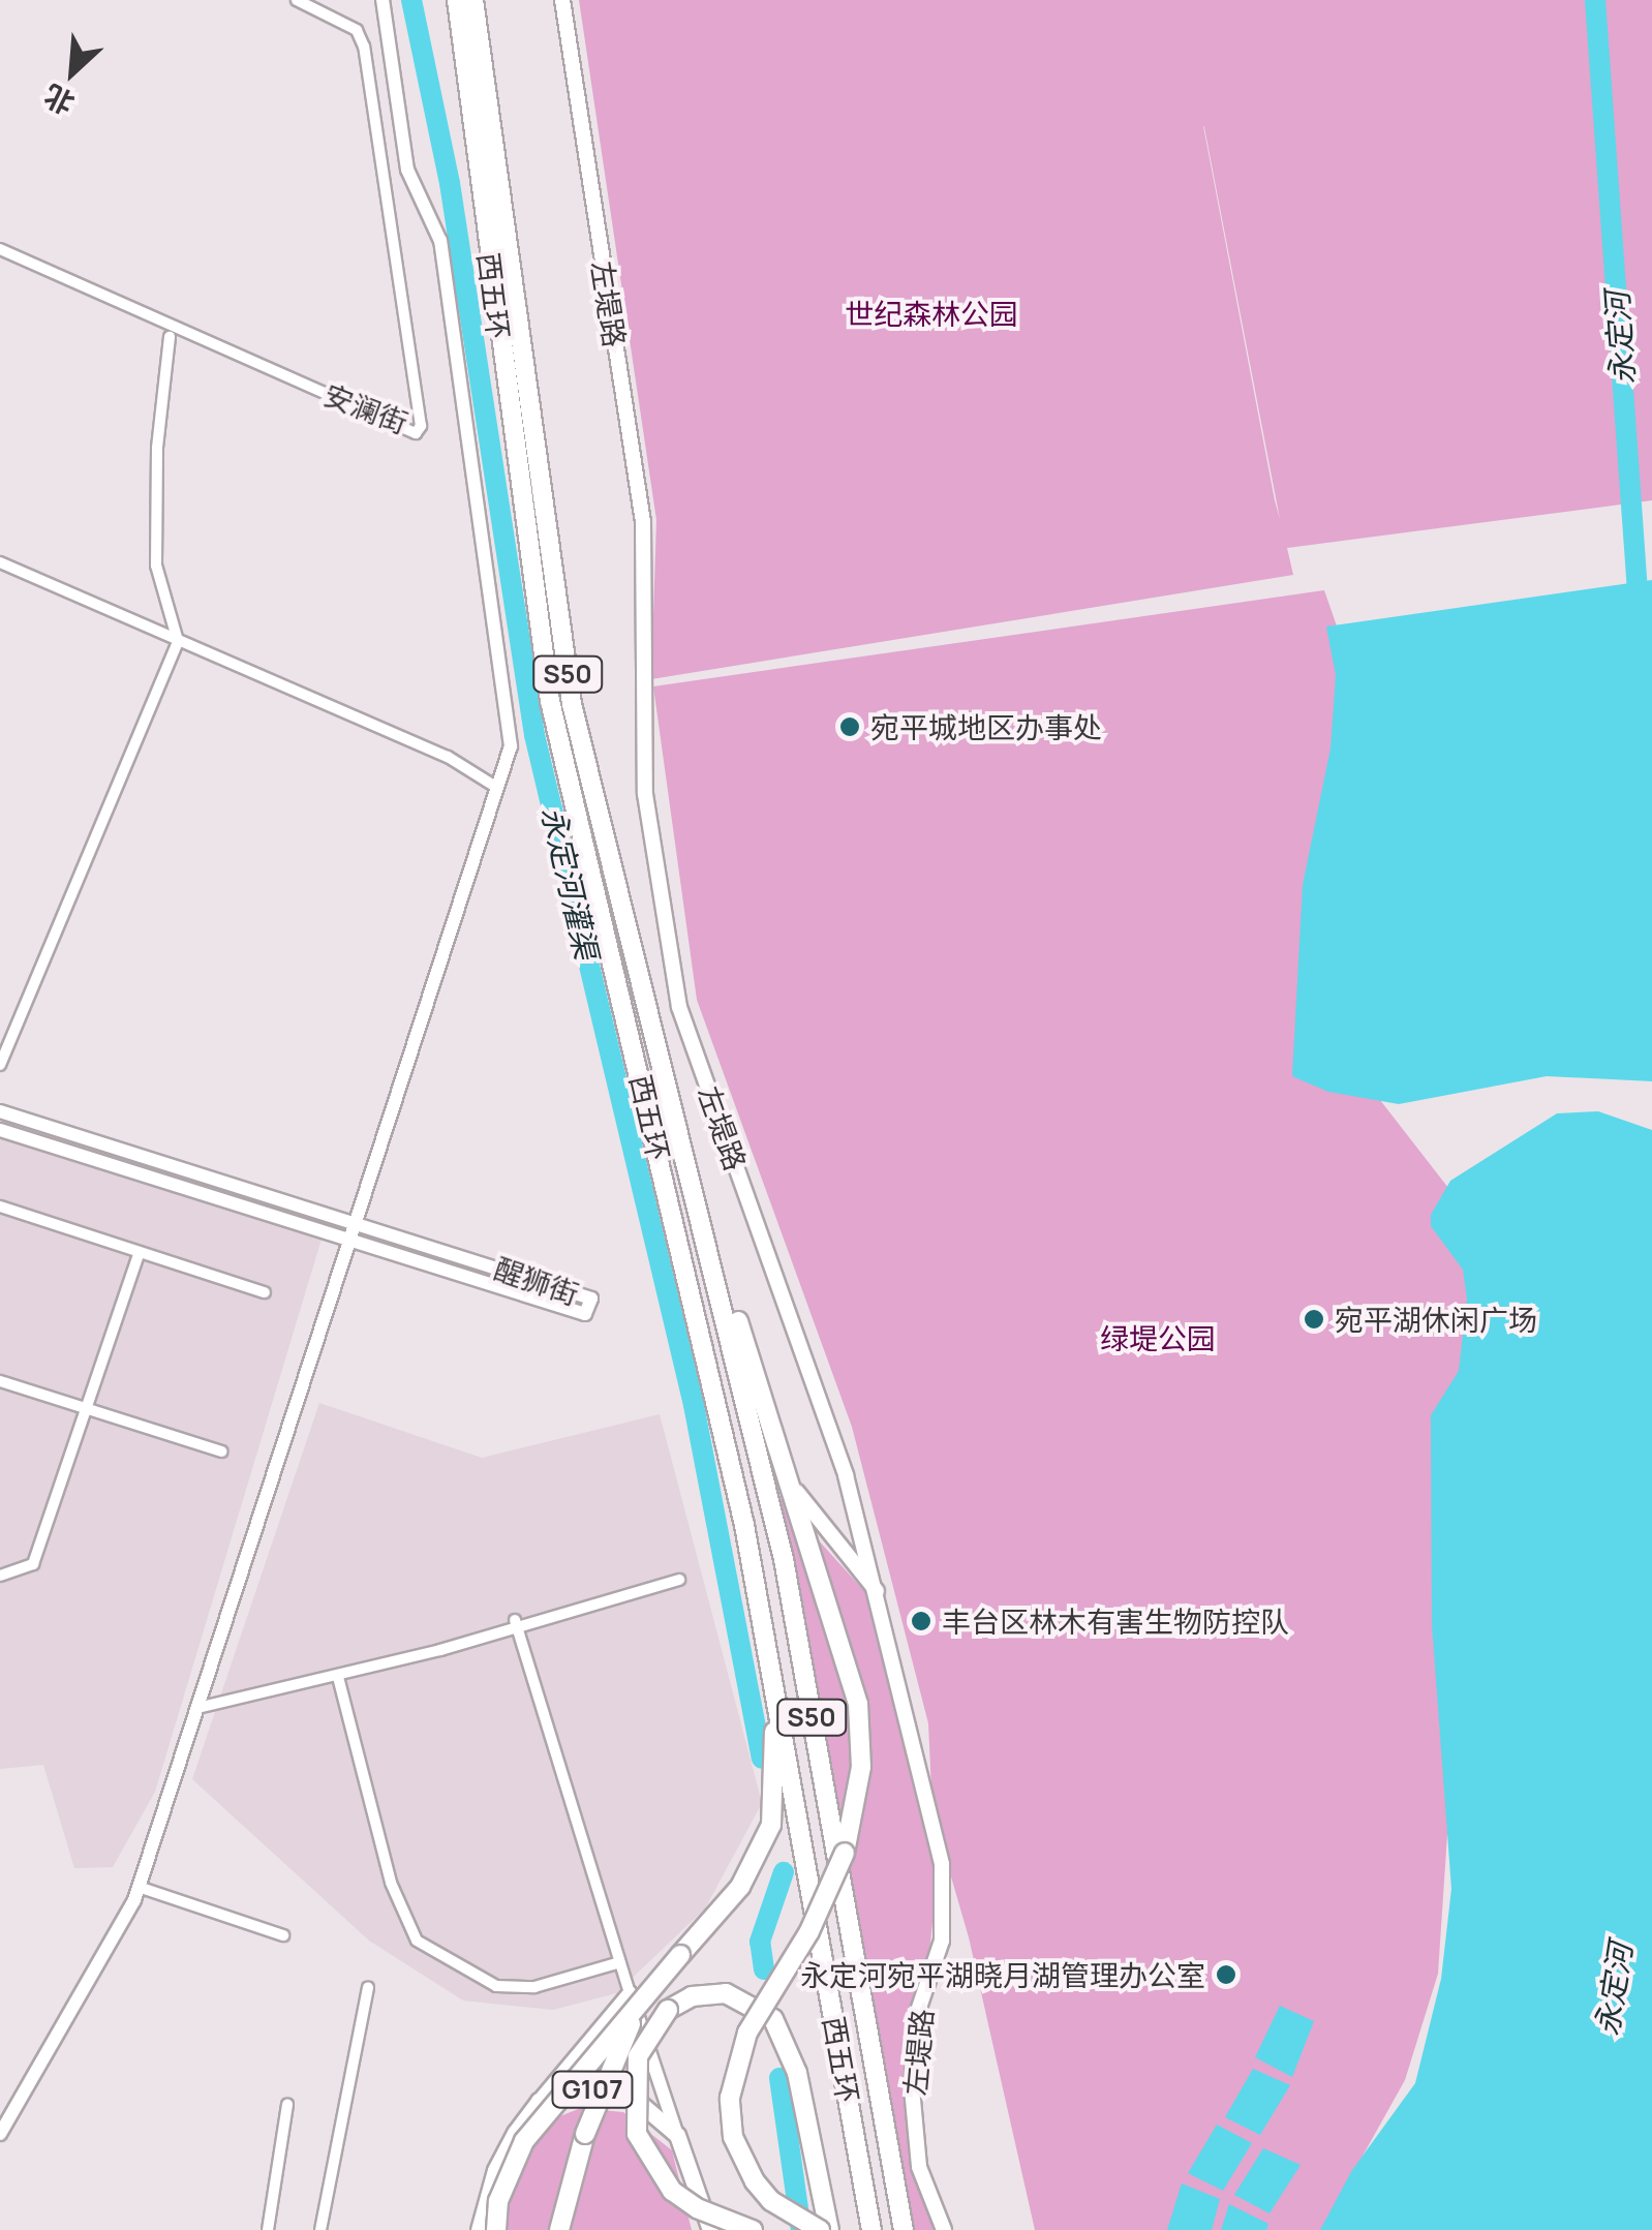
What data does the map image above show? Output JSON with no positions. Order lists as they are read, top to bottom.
{
  "streets": {
    "highway": ["西五环", "S50", "G107"],
    "main road": ["左堤路"],
    "street": ["安澜街", "醒狮街"]
  },
  "crossings": [
    ["西五环", "S50"]
  ],
  "water": ["永定河", "永定河灌渠"],
  "parks": ["世纪森林公园", "绿堤公园"],
  "places": [
    "宛平城地区办事处",
    "宛平湖休闲广场",
    "丰台区林木有害生物防控队",
    "永定河宛平湖晓月湖管理办公室"
  ],
  "north": "bottom left"
}
